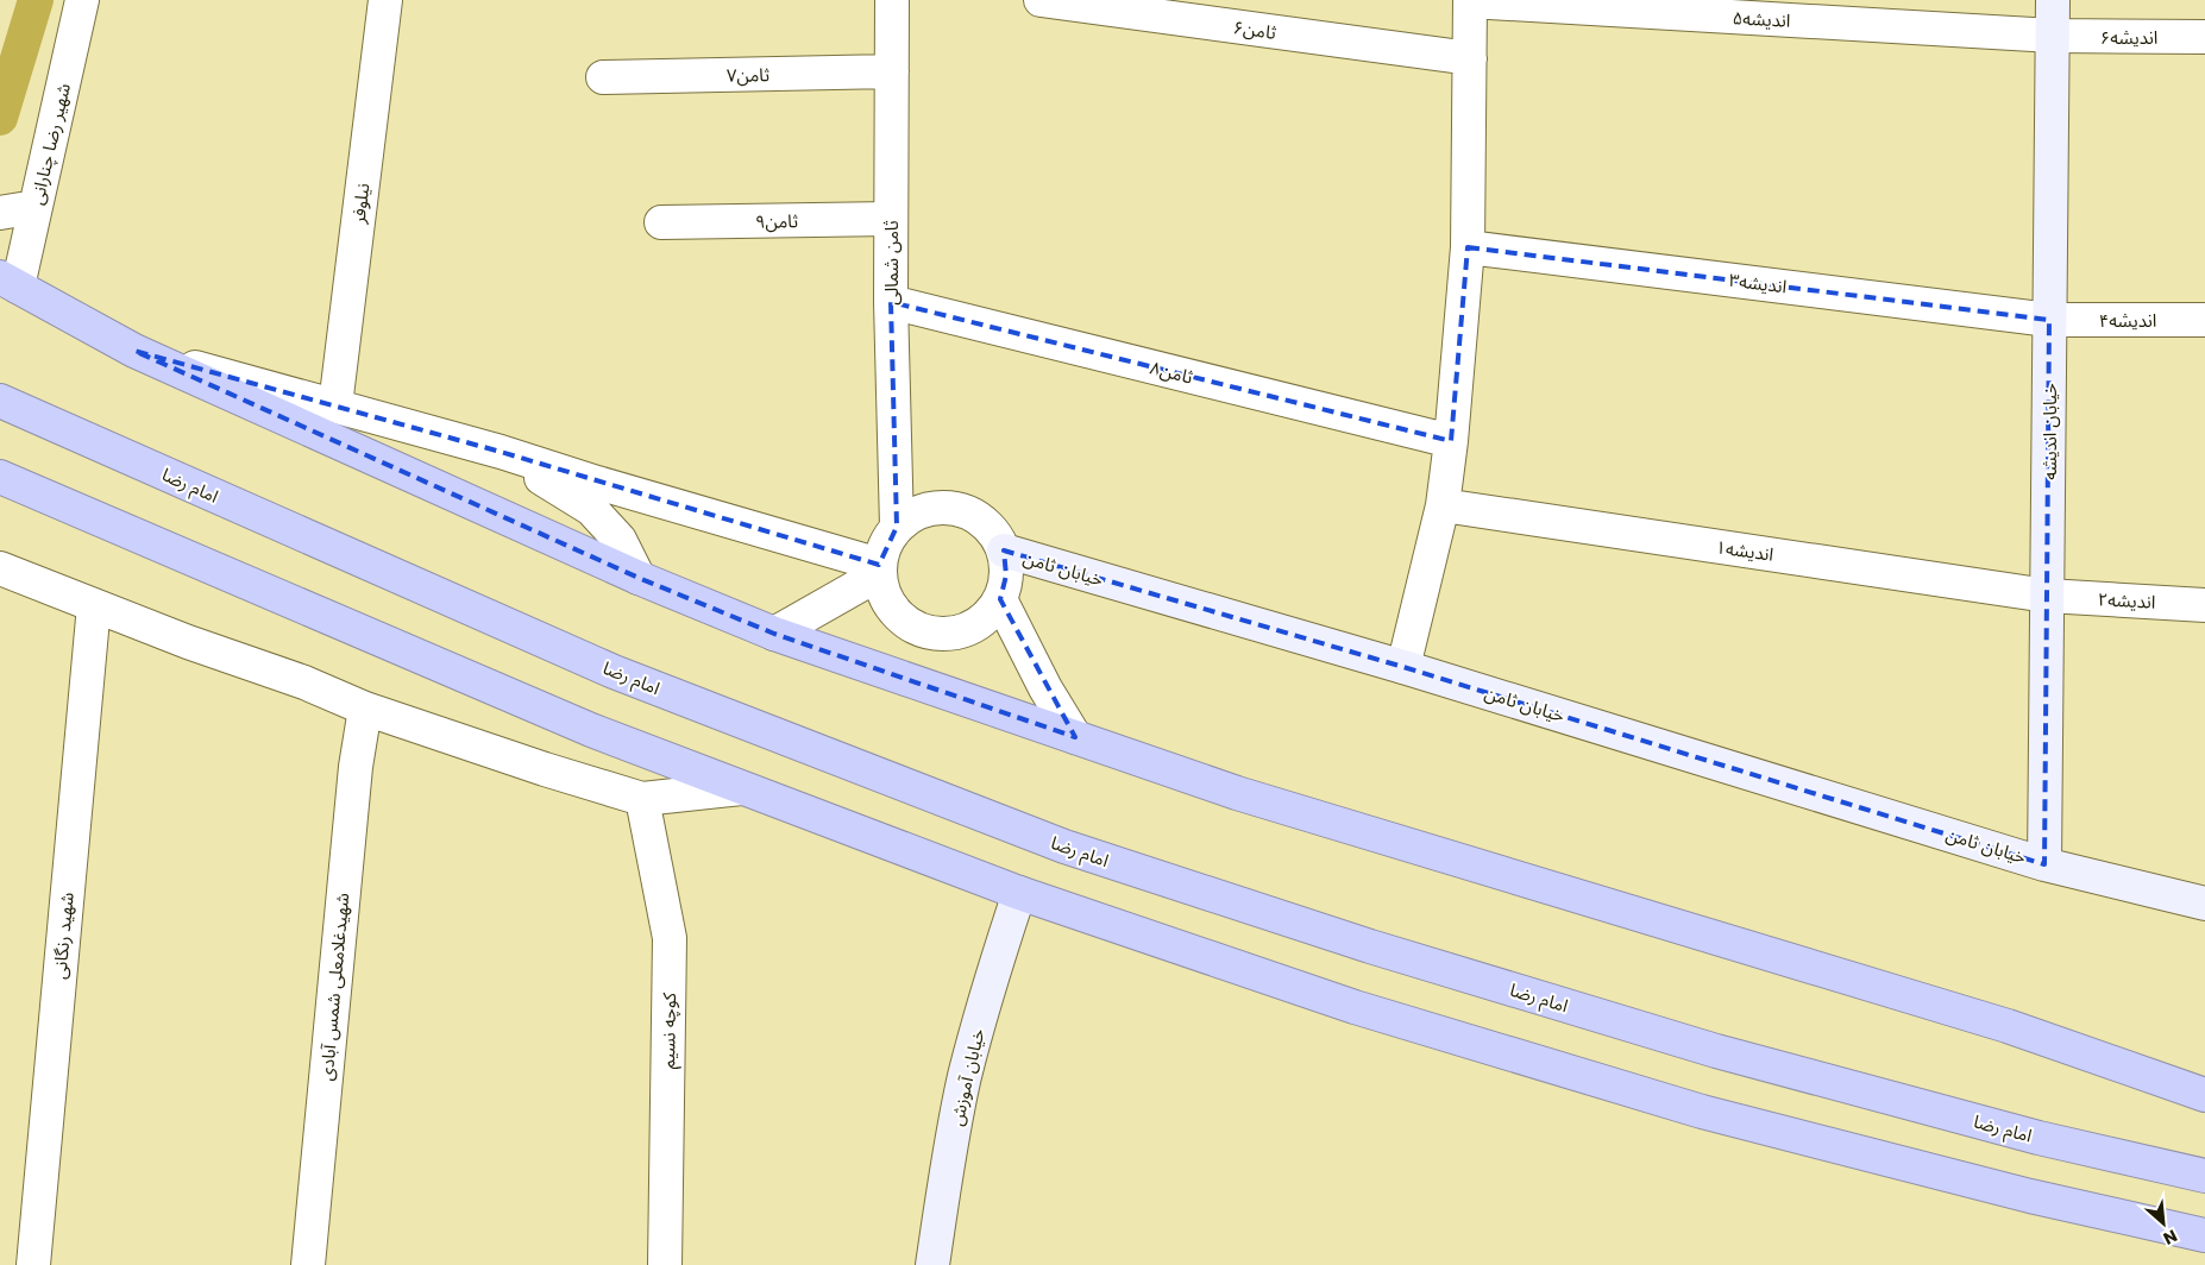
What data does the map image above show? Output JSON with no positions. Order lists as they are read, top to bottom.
{
  "streets": {
    "highway": ["امام رضا"],
    "main road": ["خیابان اندیشه", "خیابان ثامن", "خیابان آموزش"],
    "street": [
      "اندیشه۵",
      "ثامن۶",
      "اندیشه۶",
      "ثامن۷",
      "شهیر رضا چنارانی",
      "نیلوفر",
      "ثامن۹",
      "ثامن شمالی",
      "اندیشه۳",
      "اندیشه۴",
      "ثامن۸",
      "اندیشه۱",
      "اندیشه۲",
      "شهید رنگانی",
      "شهیدغلامعلی شمس آبادی",
      "کوچه نسیم"
    ]
  },
  "crossings": [
    ["اندیشه۵", "اندیشه۶"],
    ["اندیشه۵", "خیابان اندیشه"],
    ["اندیشه۶", "خیابان اندیشه"],
    ["ثامن۷", "ثامن شمالی"],
    ["ثامن۹", "ثامن شمالی"],
    ["ثامن شمالی", "ثامن۸"],
    ["ثامن شمالی", "خیابان ثامن"],
    ["اندیشه۳", "اندیشه۴"],
    ["اندیشه۳", "خیابان اندیشه"],
    ["اندیشه۴", "خیابان اندیشه"],
    ["خیابان اندیشه", "اندیشه۱"],
    ["خیابان اندیشه", "خیابان ثامن"],
    ["خیابان اندیشه", "اندیشه۲"],
    ["اندیشه۱", "اندیشه۲"]
  ],
  "north": "bottom right"
}
